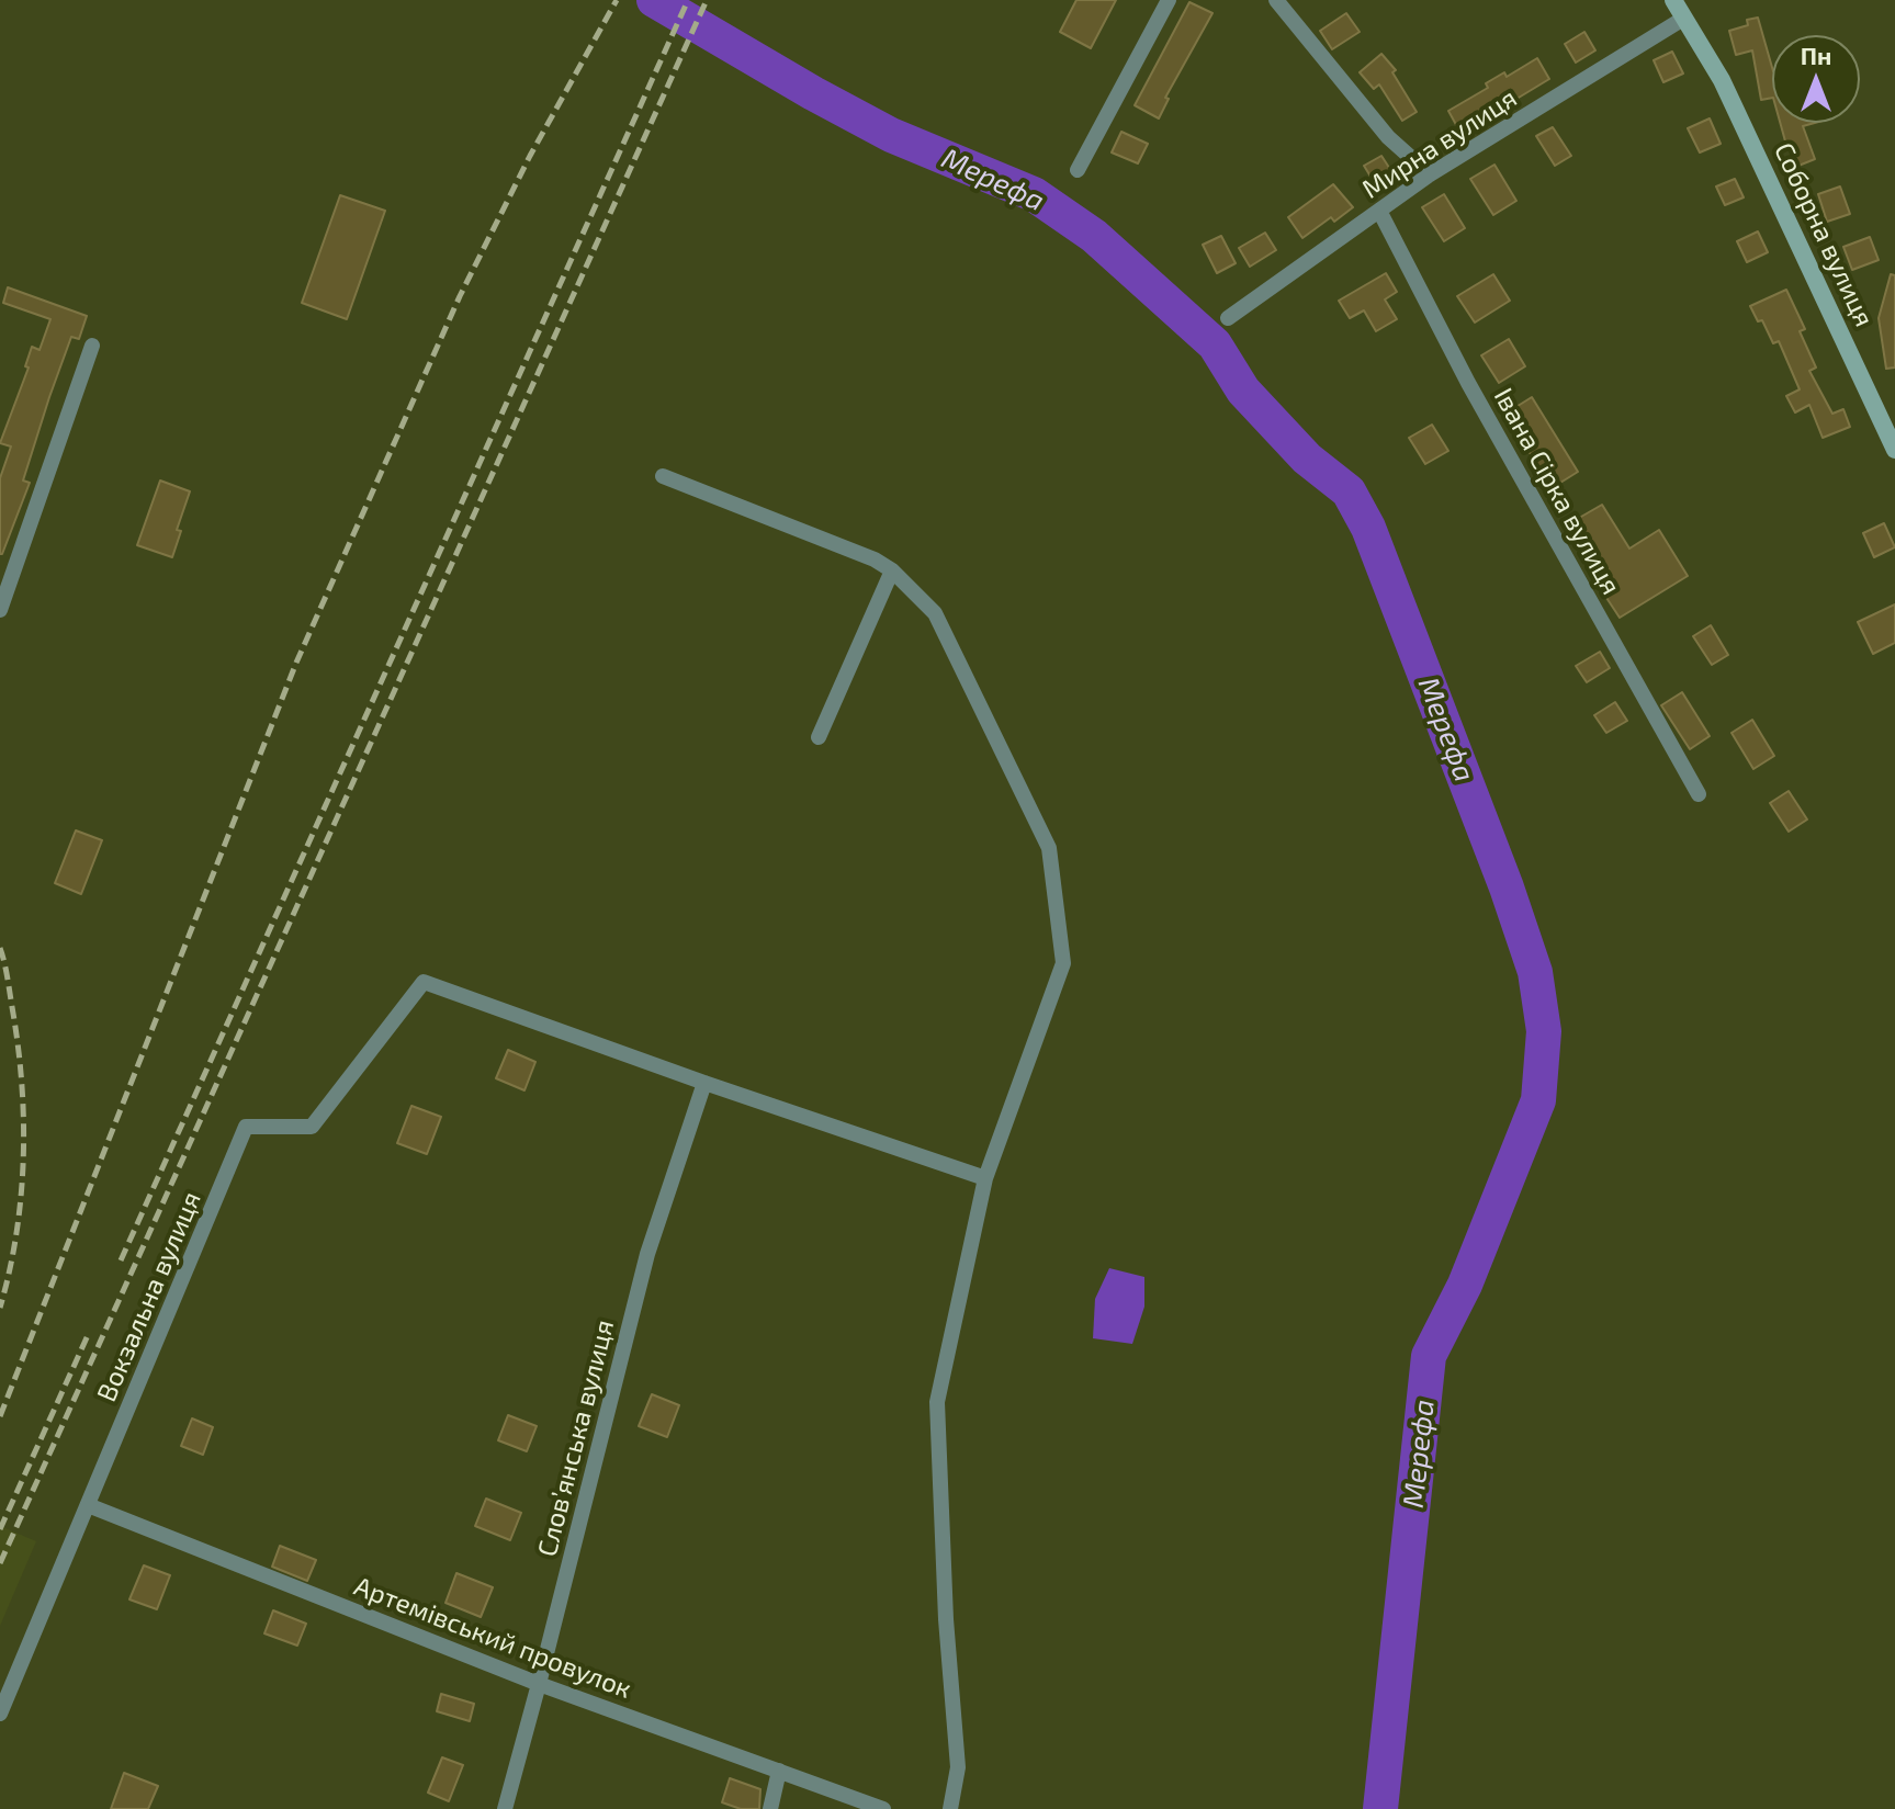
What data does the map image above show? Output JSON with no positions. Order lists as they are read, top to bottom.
{
  "streets": {
    "street": [
      "Мирна вулиця",
      "Соборна вулиця",
      "Івана Сірка вулиця",
      "Вокзальна вулиця",
      "Слов’янська вулиця",
      "Артемівський провулок"
    ]
  },
  "crossings": [
    ["Мирна вулиця", "Соборна вулиця"],
    ["Мирна вулиця", "Івана Сірка вулиця"],
    ["Вокзальна вулиця", "Слов’янська вулиця"],
    ["Вокзальна вулиця", "Артемівський провулок"],
    ["Слов’янська вулиця", "Артемівський провулок"]
  ],
  "water": ["Мерефа"],
  "north": "top"
}
